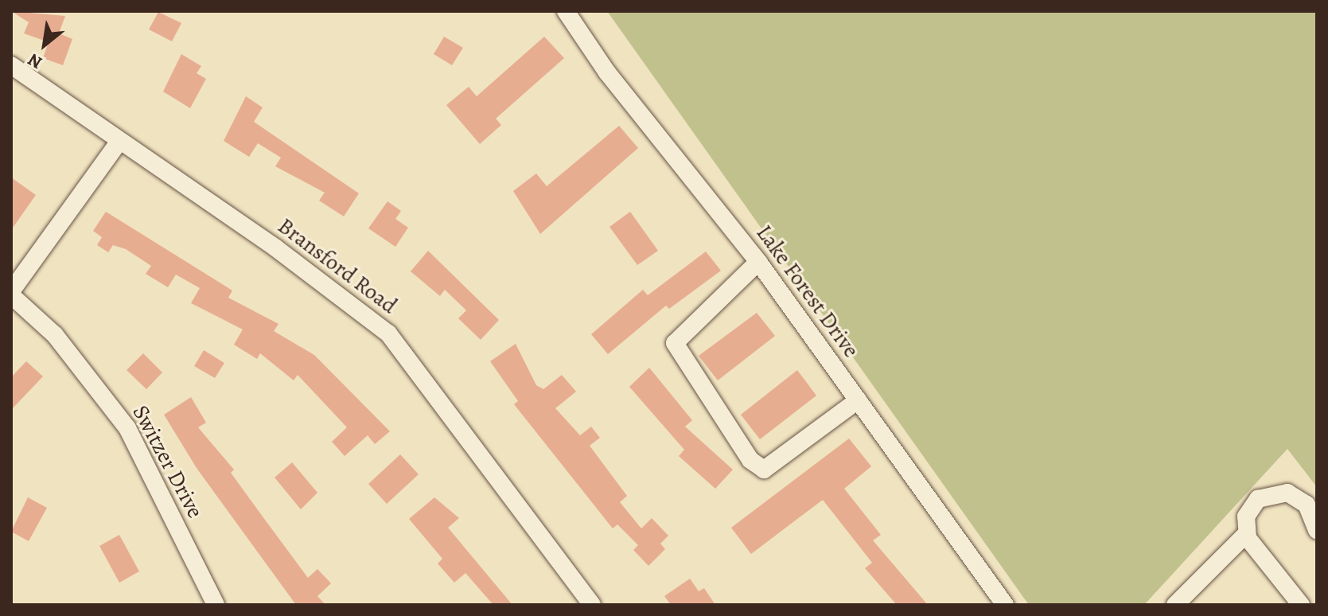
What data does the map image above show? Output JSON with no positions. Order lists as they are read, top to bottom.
{
  "streets": {
    "street": ["Bransford Road", "Lake Forest Drive", "Switzer Drive"]
  },
  "north": "bottom left"
}
